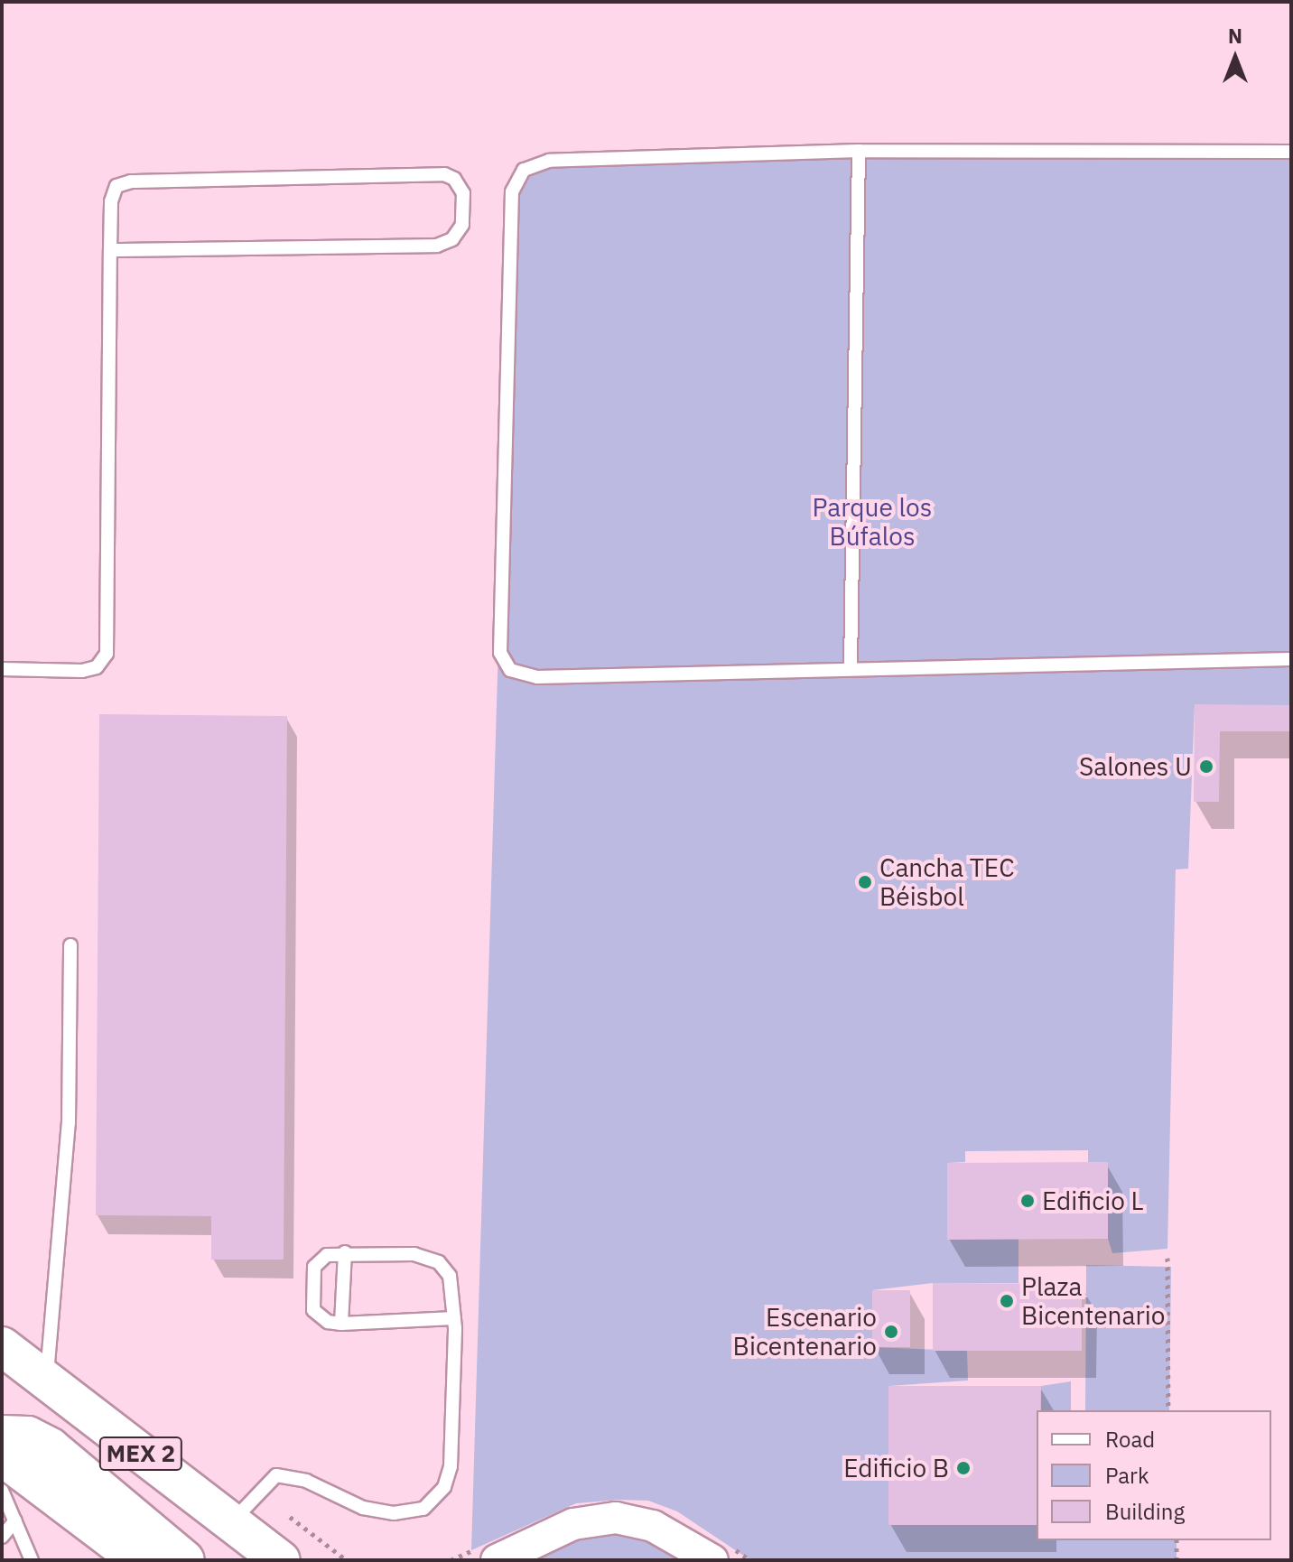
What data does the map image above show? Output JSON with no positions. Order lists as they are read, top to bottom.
{
  "streets": {
    "main road": ["MEX 2"]
  },
  "parks": ["Parque los Búfalos"],
  "places": [
    "Salones U",
    "Cancha TEC Béisbol",
    "Edificio L",
    "Plaza Bicentenario",
    "Escenario Bicentenario",
    "Edificio B"
  ],
  "legend": ["Road", "Park", "Building"],
  "north": "top"
}
